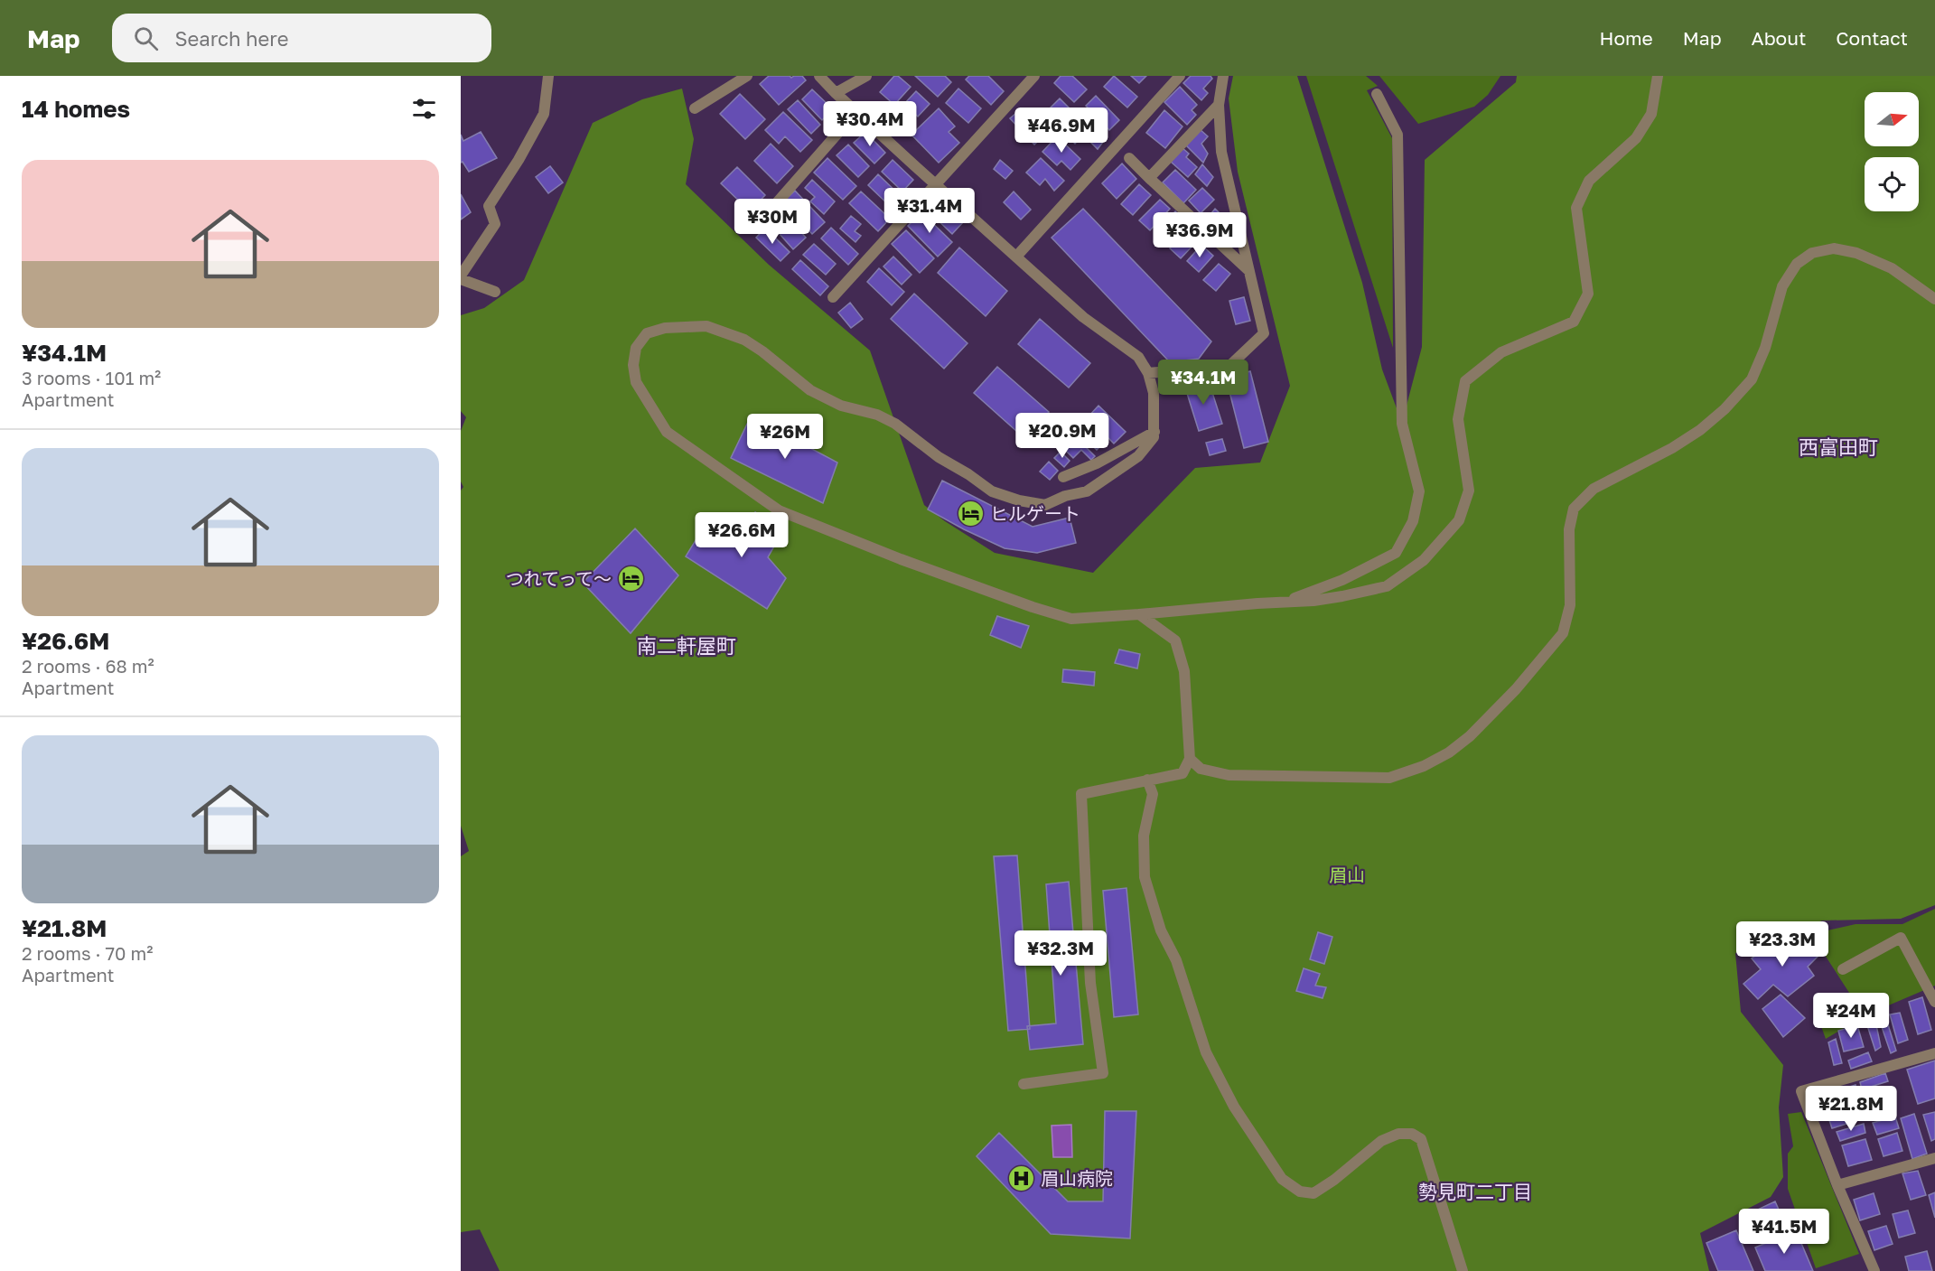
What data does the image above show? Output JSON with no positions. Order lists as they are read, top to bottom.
{
  "districts": ["西富田町", "南二軒屋町", "勢見町二丁目"],
  "parks": ["眉山"],
  "places": {
    "hotel": ["ヒルゲート", "つれてって～"],
    "hospital": ["眉山病院"]
  },
  "north": "right",
  "page": {
    "header": "Map",
    "search": "Search here",
    "nav": [
      "Home",
      "Map",
      "About",
      "Contact"
    ],
    "heading": "14 homes",
    "price": [
      "¥30.4M",
      "¥46.9M",
      "¥31.4M",
      "¥30M",
      "¥36.9M",
      "¥34.1M",
      "¥20.9M",
      "¥26M",
      "¥26.6M",
      "¥23.3M",
      "¥32.3M",
      "¥24M",
      "¥21.8M",
      "¥41.5M"
    ],
    "list": [
      {
        "name": "¥34.1M",
        "note": "3 rooms · 101 m² · Apartment"
      },
      {
        "name": "¥26.6M",
        "note": "2 rooms · 68 m² · Apartment"
      },
      {
        "name": "¥21.8M",
        "note": "2 rooms · 70 m² · Apartment"
      }
    ]
  }
}
